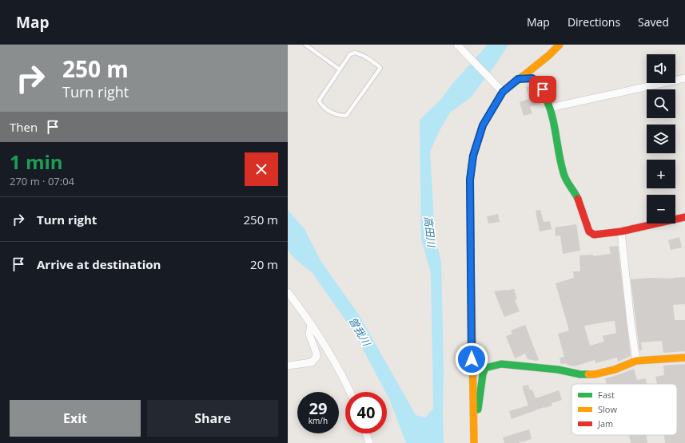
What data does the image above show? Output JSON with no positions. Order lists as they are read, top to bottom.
{
  "water": ["高田川", "曽我川"],
  "legend": ["Fast", "Slow", "Jam"],
  "page": {
    "header": "Map",
    "nav": ["Map", "Directions", "Saved"],
    "turn": ["250 m", "Turn right"],
    "map_buttons": ["+", "−"],
    "then": "Then",
    "heading": ["1 min", "270 m · 07:04"],
    "list": [
      {
        "name": "Turn right",
        "value": "250 m"
      },
      {
        "name": "Arrive at destination",
        "value": "20 m"
      }
    ],
    "speed": "29 km/h",
    "limit": "40",
    "buttons": ["Exit", "Share"]
  }
}
